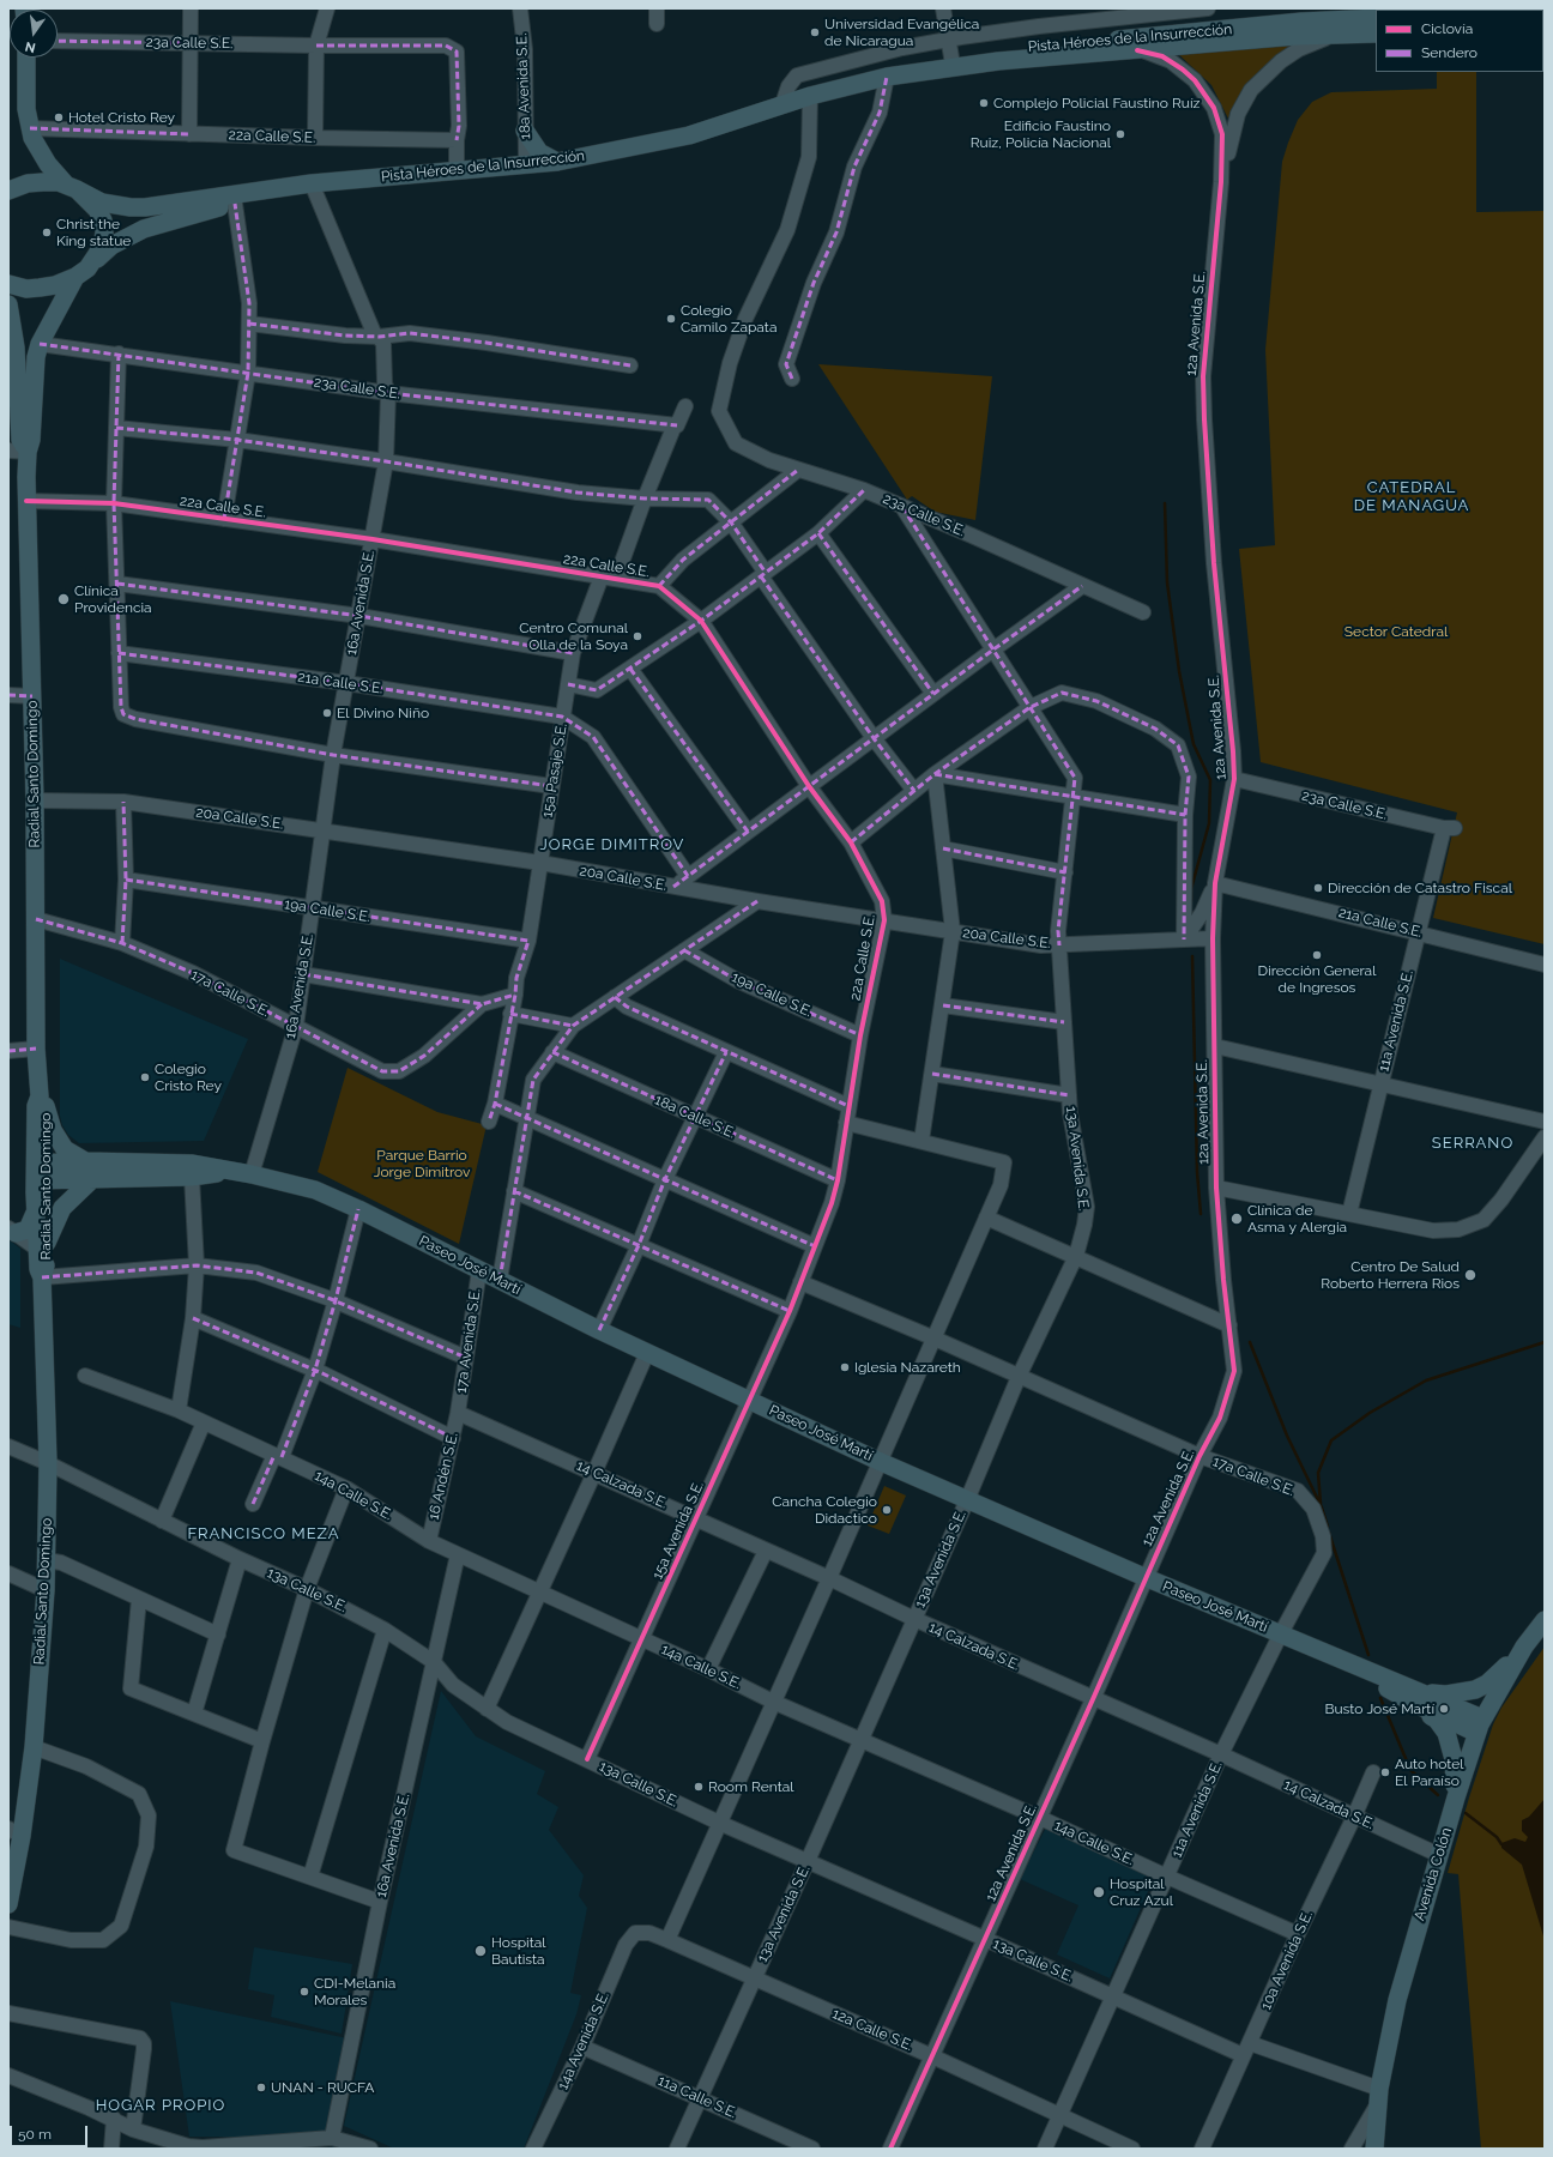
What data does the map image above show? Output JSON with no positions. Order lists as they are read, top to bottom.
{
  "streets": {
    "main road": [
      "Pista Héroes de la Insurrección",
      "Radial Santo Domingo",
      "Paseo José Martí",
      "Avenida Colón"
    ],
    "street": [
      "23a Calle S.E.",
      "18a Avenida S.E.",
      "22a Calle S.E.",
      "12a Avenida S.E.",
      "16a Avenida S.E.",
      "21a Calle S.E.",
      "15a Pasaje S.E.",
      "20a Calle S.E.",
      "19a Calle S.E.",
      "17a Calle S.E.",
      "11a Avenida S.E.",
      "18a Calle S.E.",
      "13a Avenida S.E.",
      "17a Avenida S.E.",
      "16 Andén S.E.",
      "14 Calzada S.E.",
      "14a Calle S.E.",
      "15a Avenida S.E.",
      "13a Calle S.E.",
      "10a Avenida S.E.",
      "12a Calle S.E.",
      "14a Avenida S.E.",
      "11a Calle S.E."
    ]
  },
  "crossings": [
    ["Pista Héroes de la Insurrección", "23a Calle S.E."],
    ["Pista Héroes de la Insurrección", "18a Avenida S.E."],
    ["Pista Héroes de la Insurrección", "12a Avenida S.E."],
    ["Pista Héroes de la Insurrección", "16a Avenida S.E."],
    ["Pista Héroes de la Insurrección", "Radial Santo Domingo"],
    ["23a Calle S.E.", "22a Calle S.E."],
    ["23a Calle S.E.", "12a Avenida S.E."],
    ["23a Calle S.E.", "16a Avenida S.E."],
    ["23a Calle S.E.", "15a Pasaje S.E."],
    ["23a Calle S.E.", "Radial Santo Domingo"],
    ["23a Calle S.E.", "11a Avenida S.E."],
    ["23a Calle S.E.", "13a Avenida S.E."],
    ["22a Calle S.E.", "16a Avenida S.E."],
    ["22a Calle S.E.", "15a Pasaje S.E."],
    ["22a Calle S.E.", "Radial Santo Domingo"],
    ["22a Calle S.E.", "20a Calle S.E."],
    ["22a Calle S.E.", "19a Calle S.E."],
    ["22a Calle S.E.", "18a Calle S.E."],
    ["22a Calle S.E.", "15a Avenida S.E."],
    ["12a Avenida S.E.", "21a Calle S.E."],
    ["12a Avenida S.E.", "20a Calle S.E."],
    ["12a Avenida S.E.", "17a Calle S.E."],
    ["12a Avenida S.E.", "Paseo José Martí"],
    ["12a Avenida S.E.", "14 Calzada S.E."],
    ["12a Avenida S.E.", "14a Calle S.E."],
    ["12a Avenida S.E.", "13a Calle S.E."],
    ["12a Avenida S.E.", "12a Calle S.E."],
    ["16a Avenida S.E.", "21a Calle S.E."],
    ["16a Avenida S.E.", "20a Calle S.E."],
    ["16a Avenida S.E.", "19a Calle S.E."],
    ["16a Avenida S.E.", "17a Calle S.E."],
    ["16a Avenida S.E.", "Paseo José Martí"],
    ["16a Avenida S.E.", "14a Calle S.E."],
    ["16a Avenida S.E.", "13a Calle S.E."],
    ["21a Calle S.E.", "15a Pasaje S.E."],
    ["21a Calle S.E.", "11a Avenida S.E."],
    ["15a Pasaje S.E.", "20a Calle S.E."],
    ["15a Pasaje S.E.", "19a Calle S.E."],
    ["Radial Santo Domingo", "20a Calle S.E."],
    ["Radial Santo Domingo", "17a Calle S.E."],
    ["Radial Santo Domingo", "Paseo José Martí"],
    ["Radial Santo Domingo", "13a Calle S.E."],
    ["20a Calle S.E.", "13a Avenida S.E."],
    ["17a Calle S.E.", "11a Avenida S.E."],
    ["17a Calle S.E.", "13a Avenida S.E."],
    ["17a Calle S.E.", "15a Avenida S.E."],
    ["11a Avenida S.E.", "Paseo José Martí"],
    ["11a Avenida S.E.", "14 Calzada S.E."],
    ["11a Avenida S.E.", "14a Calle S.E."],
    ["11a Avenida S.E.", "13a Calle S.E."],
    ["11a Avenida S.E.", "12a Calle S.E."],
    ["13a Avenida S.E.", "Paseo José Martí"],
    ["13a Avenida S.E.", "14 Calzada S.E."],
    ["13a Avenida S.E.", "14a Calle S.E."],
    ["13a Avenida S.E.", "13a Calle S.E."],
    ["13a Avenida S.E.", "12a Calle S.E."],
    ["13a Avenida S.E.", "11a Calle S.E."],
    ["Paseo José Martí", "17a Avenida S.E."],
    ["Paseo José Martí", "15a Avenida S.E."],
    ["Paseo José Martí", "Avenida Colón"],
    ["17a Avenida S.E.", "16 Andén S.E."],
    ["17a Avenida S.E.", "14 Calzada S.E."],
    ["16 Andén S.E.", "14 Calzada S.E."],
    ["16 Andén S.E.", "14a Calle S.E."],
    ["14 Calzada S.E.", "15a Avenida S.E."],
    ["14 Calzada S.E.", "Avenida Colón"],
    ["14 Calzada S.E.", "10a Avenida S.E."],
    ["14a Calle S.E.", "15a Avenida S.E."],
    ["14a Calle S.E.", "10a Avenida S.E."],
    ["15a Avenida S.E.", "13a Calle S.E."],
    ["13a Calle S.E.", "Avenida Colón"],
    ["13a Calle S.E.", "10a Avenida S.E."],
    ["12a Calle S.E.", "14a Avenida S.E."],
    ["14a Avenida S.E.", "11a Calle S.E."]
  ],
  "districts": [
    "CATEDRAL DE MANAGUA",
    "JORGE DIMITROV",
    "SERRANO",
    "FRANCISCO MEZA",
    "HOGAR PROPIO"
  ],
  "parks": ["Sector Catedral", "Parque Barrio Jorge Dimitrov"],
  "places": [
    "Universidad Evangélica de Nicaragua",
    "Complejo Policial Faustino Ruíz",
    "Hotel Cristo Rey",
    "Edificio Faustino Ruiz, Policía Nacional",
    "Christ the King statue",
    "Colegio Camilo Zapata",
    "Clínica Providencia",
    "Centro Comunal Olla de la Soya",
    "El Divino Niño",
    "Dirección de Catastro Fiscal",
    "Dirección General de Ingresos",
    "Colegio Cristo Rey",
    "Clínica de Asma y Alergia",
    "Centro De Salud Roberto Herrera Rios",
    "Iglesia Nazareth",
    "Cancha Colegio Didactico",
    "Busto José Martí",
    "Auto hotel El Paraíso",
    "Room Rental",
    "Hospital Cruz Azul",
    "Hospital Bautista",
    "CDI-Melania Morales",
    "UNAN - RUCFA"
  ],
  "legend": ["Ciclovía", "Sendero"],
  "scale_bar": "50 m",
  "north": "bottom"
}
